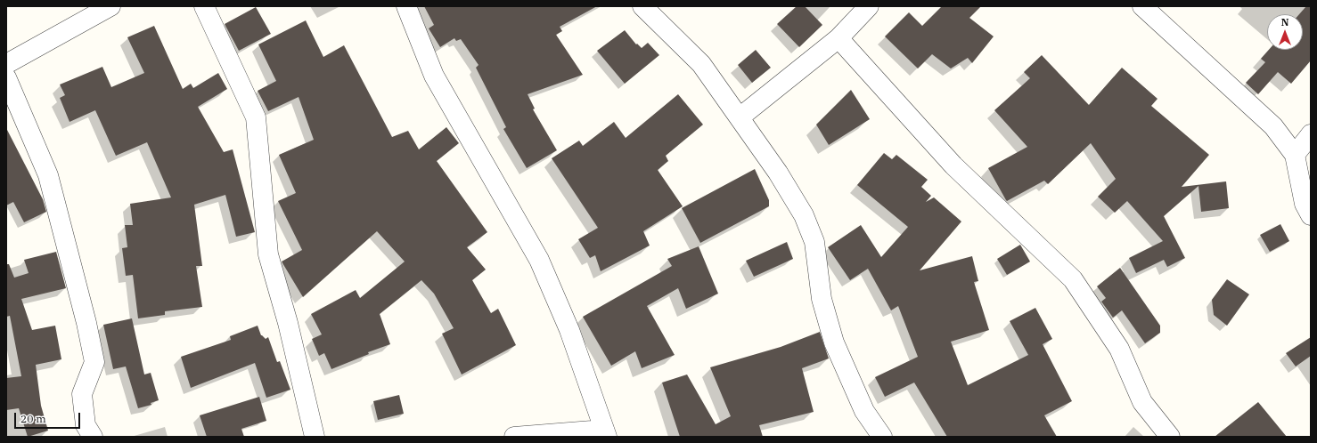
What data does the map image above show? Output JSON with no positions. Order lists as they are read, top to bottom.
{
  "scale_bar": "20 m",
  "north": "top"
}
